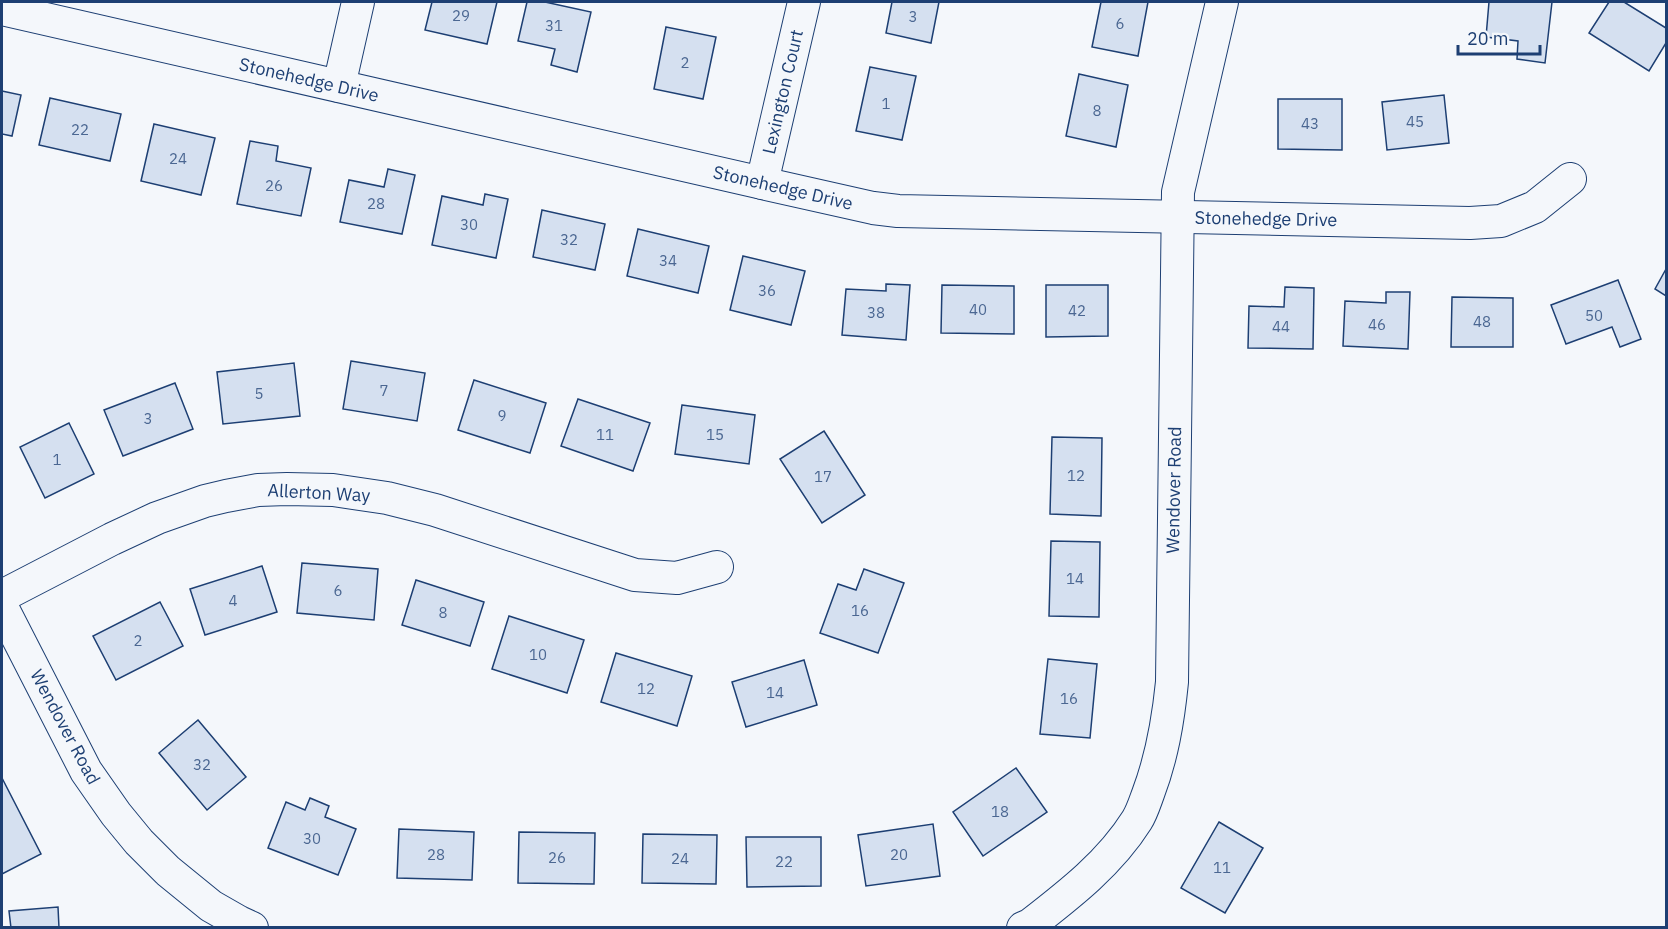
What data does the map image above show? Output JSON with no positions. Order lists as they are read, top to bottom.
{
  "streets": {
    "street": [
      "Stonehedge Drive",
      "Lexington Court",
      "Wendover Road",
      "Allerton Way"
    ]
  },
  "crossings": [
    ["Stonehedge Drive", "Lexington Court"],
    ["Stonehedge Drive", "Wendover Road"]
  ],
  "house_numbers": [
    "29",
    "3",
    "6",
    "31",
    "2",
    "1",
    "8",
    "45",
    "43",
    "22",
    "24",
    "26",
    "28",
    "30",
    "32",
    "34",
    "36",
    "40",
    "42",
    "38",
    "50",
    "48",
    "46",
    "44",
    "7",
    "5",
    "9",
    "3",
    "11",
    "15",
    "1",
    "12",
    "17",
    "14",
    "6",
    "4",
    "16",
    "8",
    "2",
    "10",
    "12",
    "14",
    "16",
    "32",
    "18",
    "30",
    "28",
    "20",
    "26",
    "24",
    "22",
    "11"
  ],
  "scale_bar": "20 m"
}
